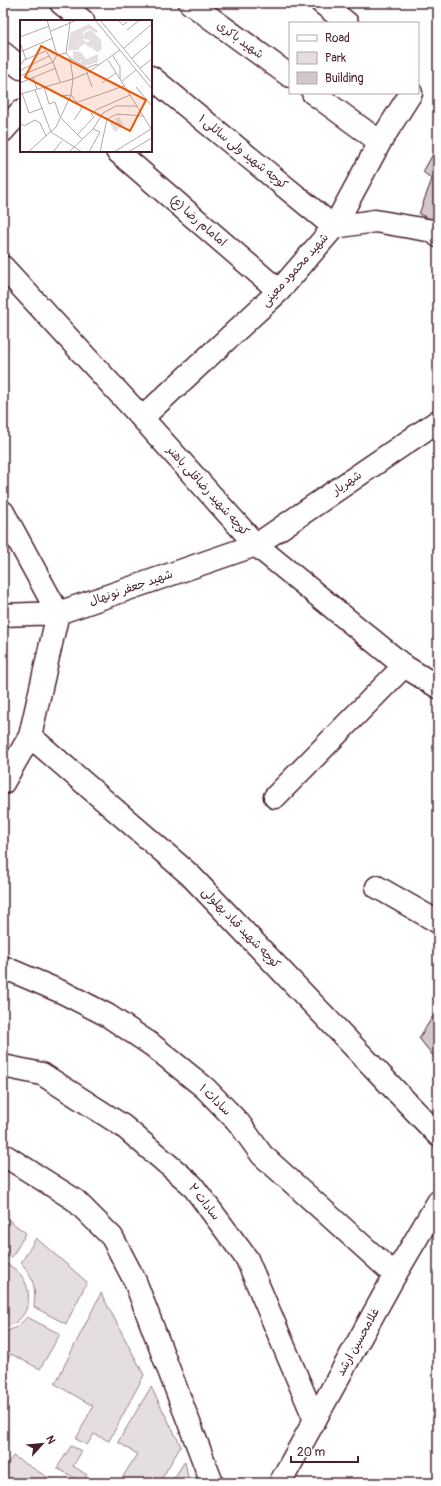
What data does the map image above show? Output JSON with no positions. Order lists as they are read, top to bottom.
{
  "streets": {
    "street": [
      "شهید باکری",
      "کوچه شهید ولی سائلی ۱",
      "امامام رضا (ع)",
      "شهید محمود معینی",
      "شهریار",
      "کوچه شهید رضاقلی باهنر",
      "شهید جعفر نونهال",
      "کوچه شهید قباد بهلولی",
      "سادات ۱",
      "سادات ۲",
      "غلامحسین ارشد"
    ]
  },
  "crossings": [
    ["کوچه شهید ولی سائلی ۱", "شهید محمود معینی"],
    ["امامام رضا (ع)", "شهید محمود معینی"],
    ["شهید محمود معینی", "کوچه شهید رضاقلی باهنر"],
    ["شهریار", "کوچه شهید رضاقلی باهنر"],
    ["شهریار", "شهید جعفر نونهال"],
    ["کوچه شهید رضاقلی باهنر", "شهید جعفر نونهال"],
    ["سادات ۱", "غلامحسین ارشد"],
    ["سادات ۲", "غلامحسین ارشد"]
  ],
  "legend": ["Road", "Park", "Building"],
  "scale_bar": "20 m",
  "north": "top right"
}
